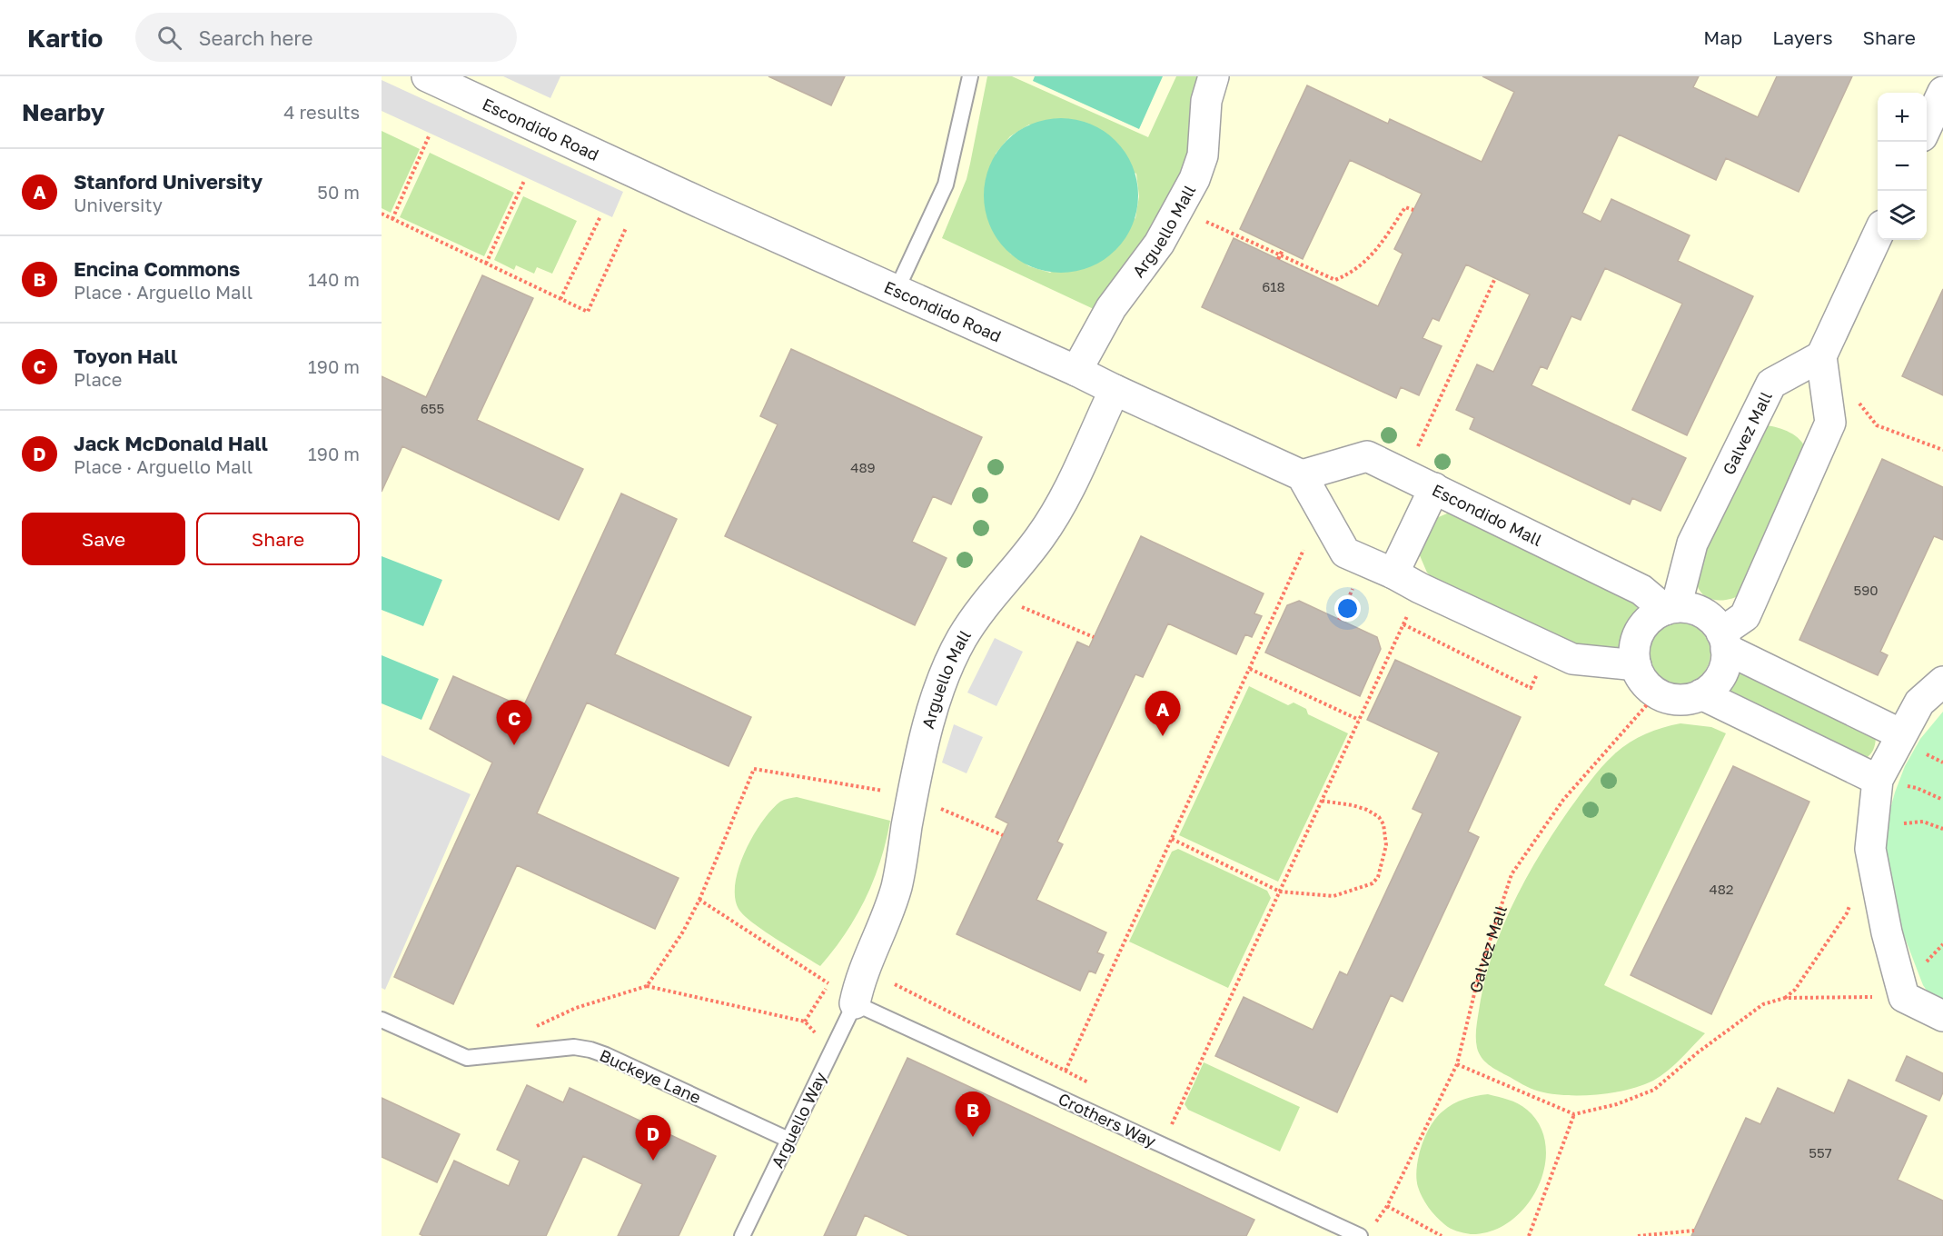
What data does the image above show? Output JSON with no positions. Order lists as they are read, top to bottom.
{
  "streets": {
    "street": [
      "Escondido Road",
      "Arguello Mall",
      "Galvez Mall",
      "Escondido Mall"
    ],
    "lane": ["Buckeye Lane", "Arguello Way", "Crothers Way"]
  },
  "crossings": [
    ["Escondido Road", "Arguello Mall"],
    ["Escondido Road", "Escondido Mall"],
    ["Arguello Mall", "Arguello Way"],
    ["Arguello Mall", "Crothers Way"],
    ["Galvez Mall", "Escondido Mall"],
    ["Galvez Mall", "Crothers Way"],
    ["Buckeye Lane", "Arguello Way"],
    ["Arguello Way", "Crothers Way"]
  ],
  "house_numbers": [
    "618",
    "655",
    "489",
    "590",
    "482",
    "557"
  ],
  "page": {
    "header": "Kartio",
    "search": "Search here",
    "nav": ["Map", "Layers", "Share"],
    "heading": ["Nearby", "4 results"],
    "map_buttons": ["+", "−"],
    "list": [
      {
        "mark": "A",
        "name": "Stanford University",
        "note": "University",
        "value": "50 m"
      },
      {
        "mark": "B",
        "name": "Encina Commons",
        "note": "Place · Arguello Mall",
        "value": "140 m"
      },
      {
        "mark": "C",
        "name": "Toyon Hall",
        "note": "Place",
        "value": "190 m"
      },
      {
        "mark": "D",
        "name": "Jack McDonald Hall",
        "note": "Place · Arguello Mall",
        "value": "190 m"
      }
    ],
    "buttons": ["Save", "Share"],
    "pins": [
      "A",
      "C",
      "B",
      "D"
    ]
  }
}
